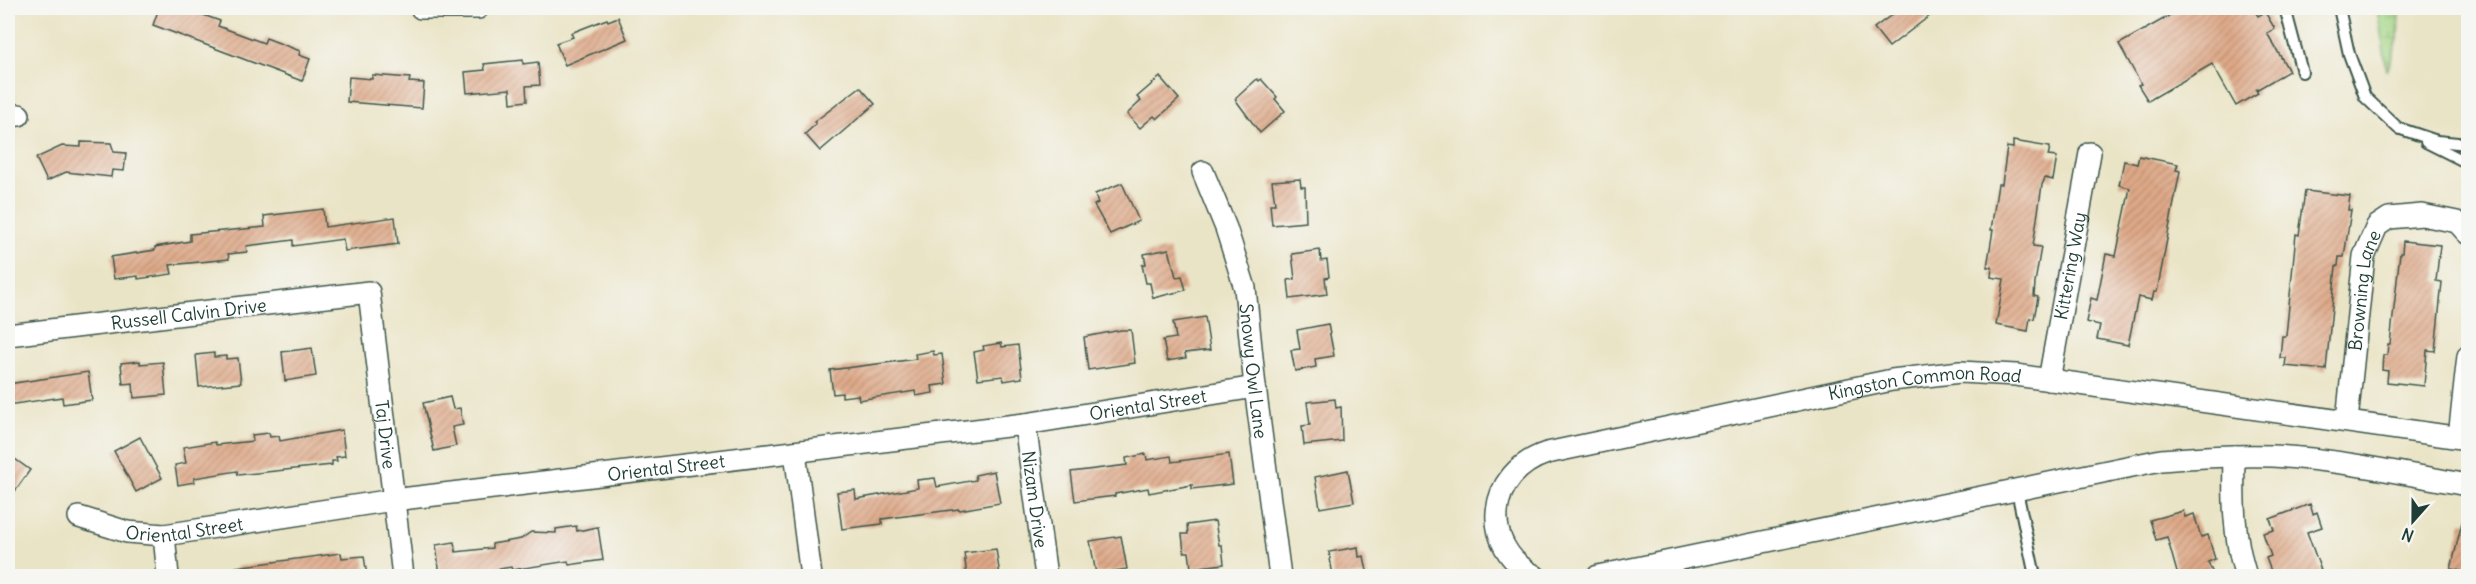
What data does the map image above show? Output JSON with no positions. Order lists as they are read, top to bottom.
{
  "streets": {
    "street": [
      "Kittering Way",
      "Browning Lane",
      "Russell Calvin Drive",
      "Snowy Owl Lane",
      "Kingston Common Road",
      "Oriental Street",
      "Taj Drive",
      "Nizam Drive"
    ]
  },
  "crossings": [
    ["Kittering Way", "Kingston Common Road"],
    ["Browning Lane", "Kingston Common Road"],
    ["Russell Calvin Drive", "Taj Drive"],
    ["Snowy Owl Lane", "Oriental Street"],
    ["Oriental Street", "Taj Drive"],
    ["Oriental Street", "Nizam Drive"]
  ],
  "north": "bottom"
}
